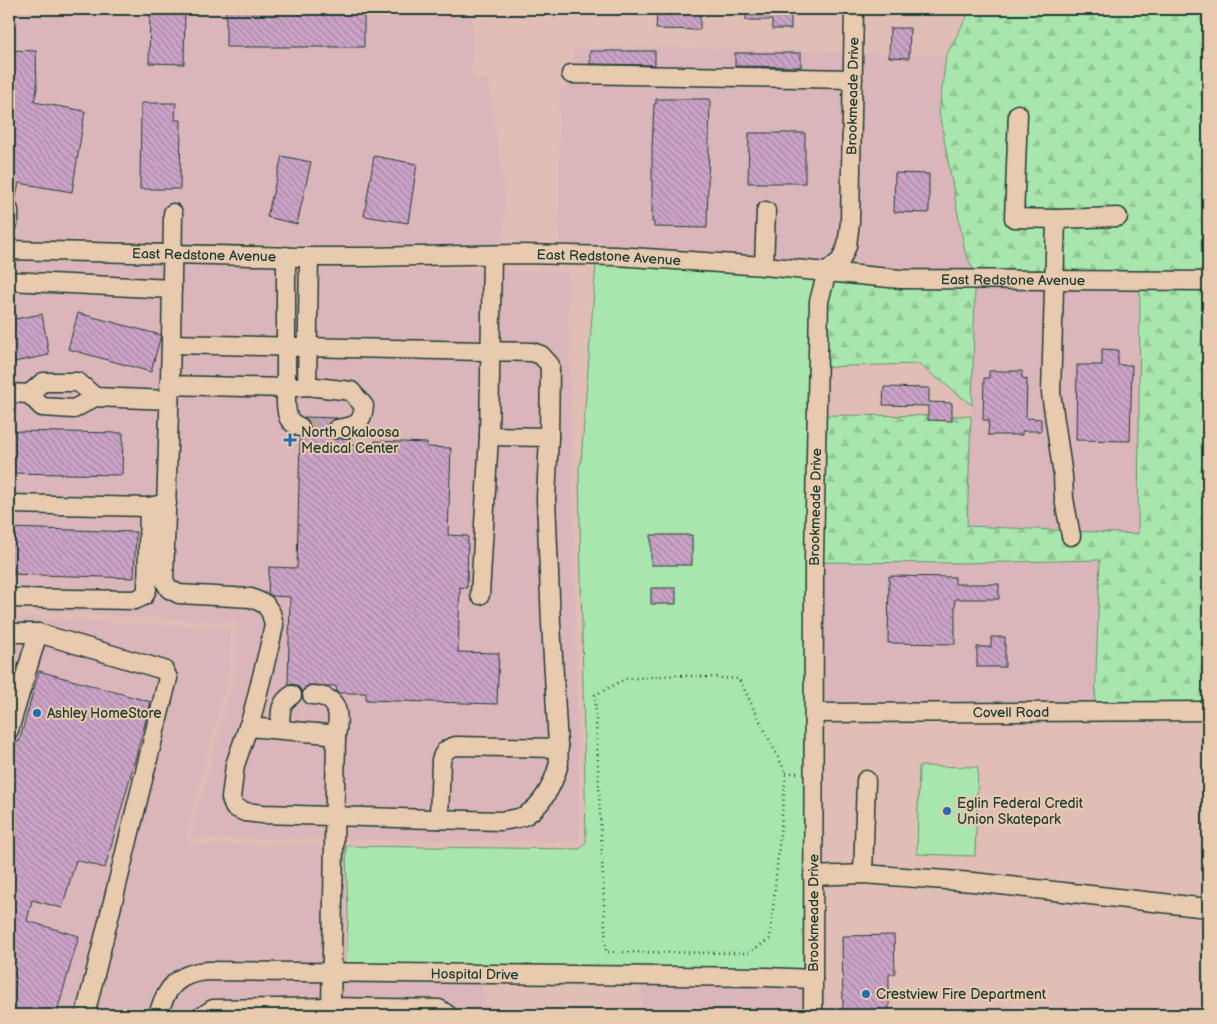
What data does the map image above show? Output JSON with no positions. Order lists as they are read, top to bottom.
{
  "streets": {
    "street": [
      "Brookmeade Drive",
      "East Redstone Avenue",
      "Covell Road",
      "Hospital Drive"
    ]
  },
  "crossings": [
    ["Brookmeade Drive", "East Redstone Avenue"],
    ["Brookmeade Drive", "Covell Road"],
    ["Brookmeade Drive", "Hospital Drive"]
  ],
  "places": {
    "health": ["North Okaloosa Medical Center"],
    "other": ["Ashley HomeStore", "Eglin Federal Credit Union Skatepark", "Crestview Fire Department"]
  }
}
